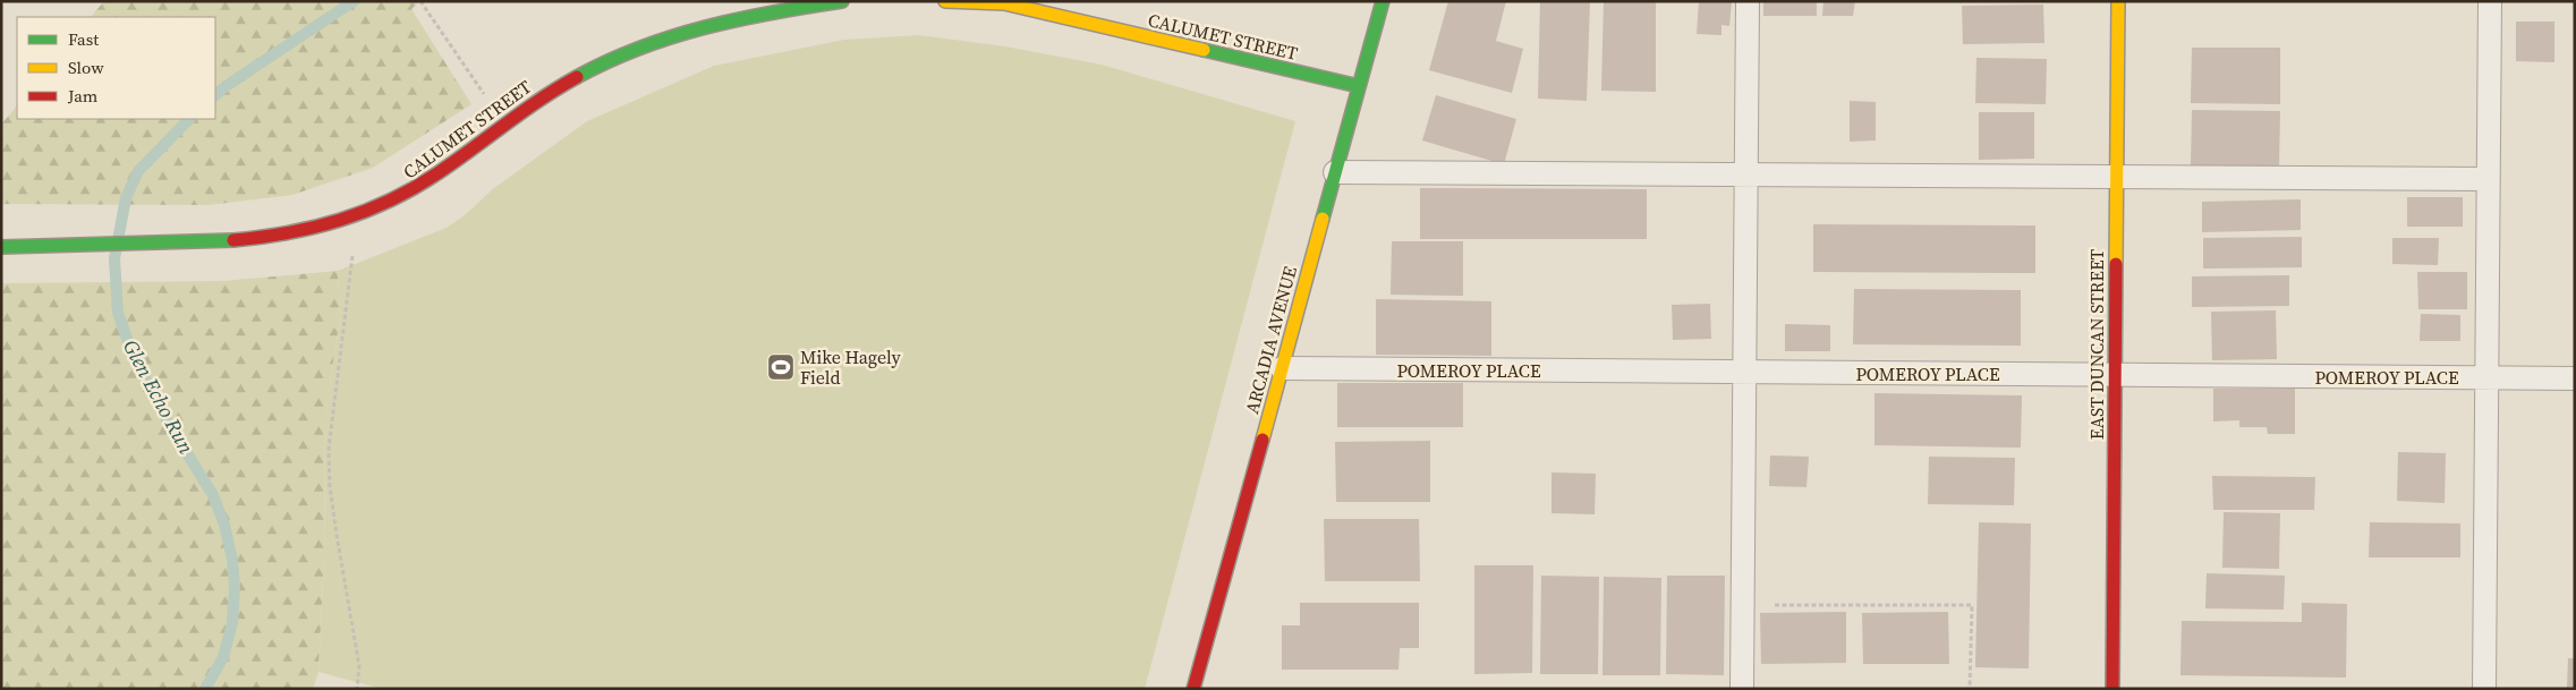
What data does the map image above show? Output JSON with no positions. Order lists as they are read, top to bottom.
{
  "streets": {
    "street": ["CALUMET STREET", "ARCADIA AVENUE", "EAST DUNCAN STREET"],
    "lane": ["POMEROY PLACE"]
  },
  "crossings": [
    ["CALUMET STREET", "ARCADIA AVENUE"],
    ["ARCADIA AVENUE", "POMEROY PLACE"],
    ["EAST DUNCAN STREET", "POMEROY PLACE"]
  ],
  "water": ["Glen Echo Run"],
  "places": {
    "sports": ["Mike Hagely Field"]
  },
  "legend": ["Fast", "Slow", "Jam"]
}
